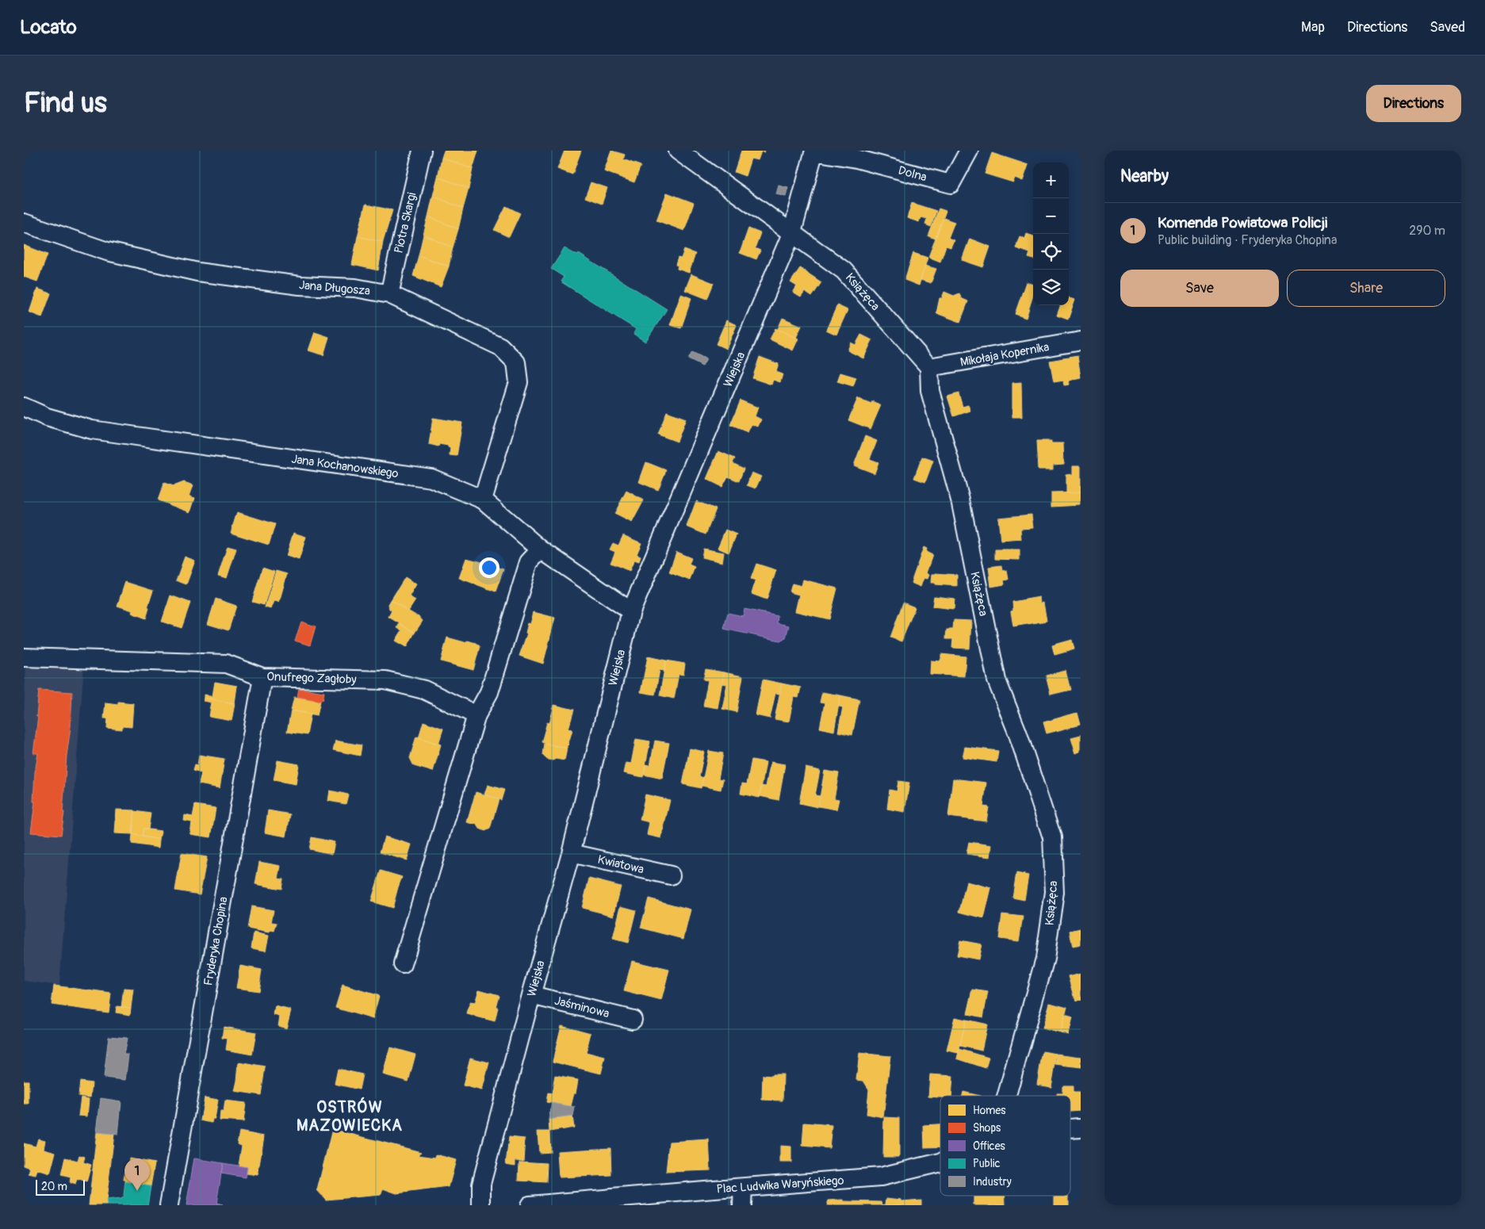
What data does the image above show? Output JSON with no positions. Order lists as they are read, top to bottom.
{
  "streets": {
    "street": [
      "Dolna",
      "Piotra Skargi",
      "Jana Długosza",
      "Książęca",
      "Mikołaja Kopernika",
      "Wiejska",
      "Jana Kochanowskiego",
      "Onufrego Zagłoby",
      "Kwiatowa",
      "Fryderyka Chopina",
      "Jaśminowa",
      "Plac Ludwika Waryńskiego"
    ]
  },
  "crossings": [
    ["Dolna", "Wiejska"],
    ["Piotra Skargi", "Jana Długosza"],
    ["Jana Długosza", "Jana Kochanowskiego"],
    ["Książęca", "Mikołaja Kopernika"],
    ["Książęca", "Wiejska"],
    ["Wiejska", "Jana Kochanowskiego"],
    ["Wiejska", "Kwiatowa"],
    ["Wiejska", "Jaśminowa"],
    ["Onufrego Zagłoby", "Fryderyka Chopina"]
  ],
  "districts": ["OSTRÓW MAZOWIECKA"],
  "legend": [
    "Homes",
    "Shops",
    "Offices",
    "Public",
    "Industry"
  ],
  "scale_bar": "20 m",
  "page": {
    "header": "Locato",
    "nav": ["Map", "Directions", "Saved"],
    "buttons": [
      "Directions",
      ["Save", "Share"]
    ],
    "title": "Find us",
    "heading": "Nearby",
    "map_buttons": ["+", "−"],
    "list": [
      {
        "mark": "1",
        "name": "Komenda Powiatowa Policji",
        "note": "Public building · Fryderyka Chopina",
        "value": "290 m"
      }
    ],
    "pins": "1",
    "scale": "20 m"
  }
}
